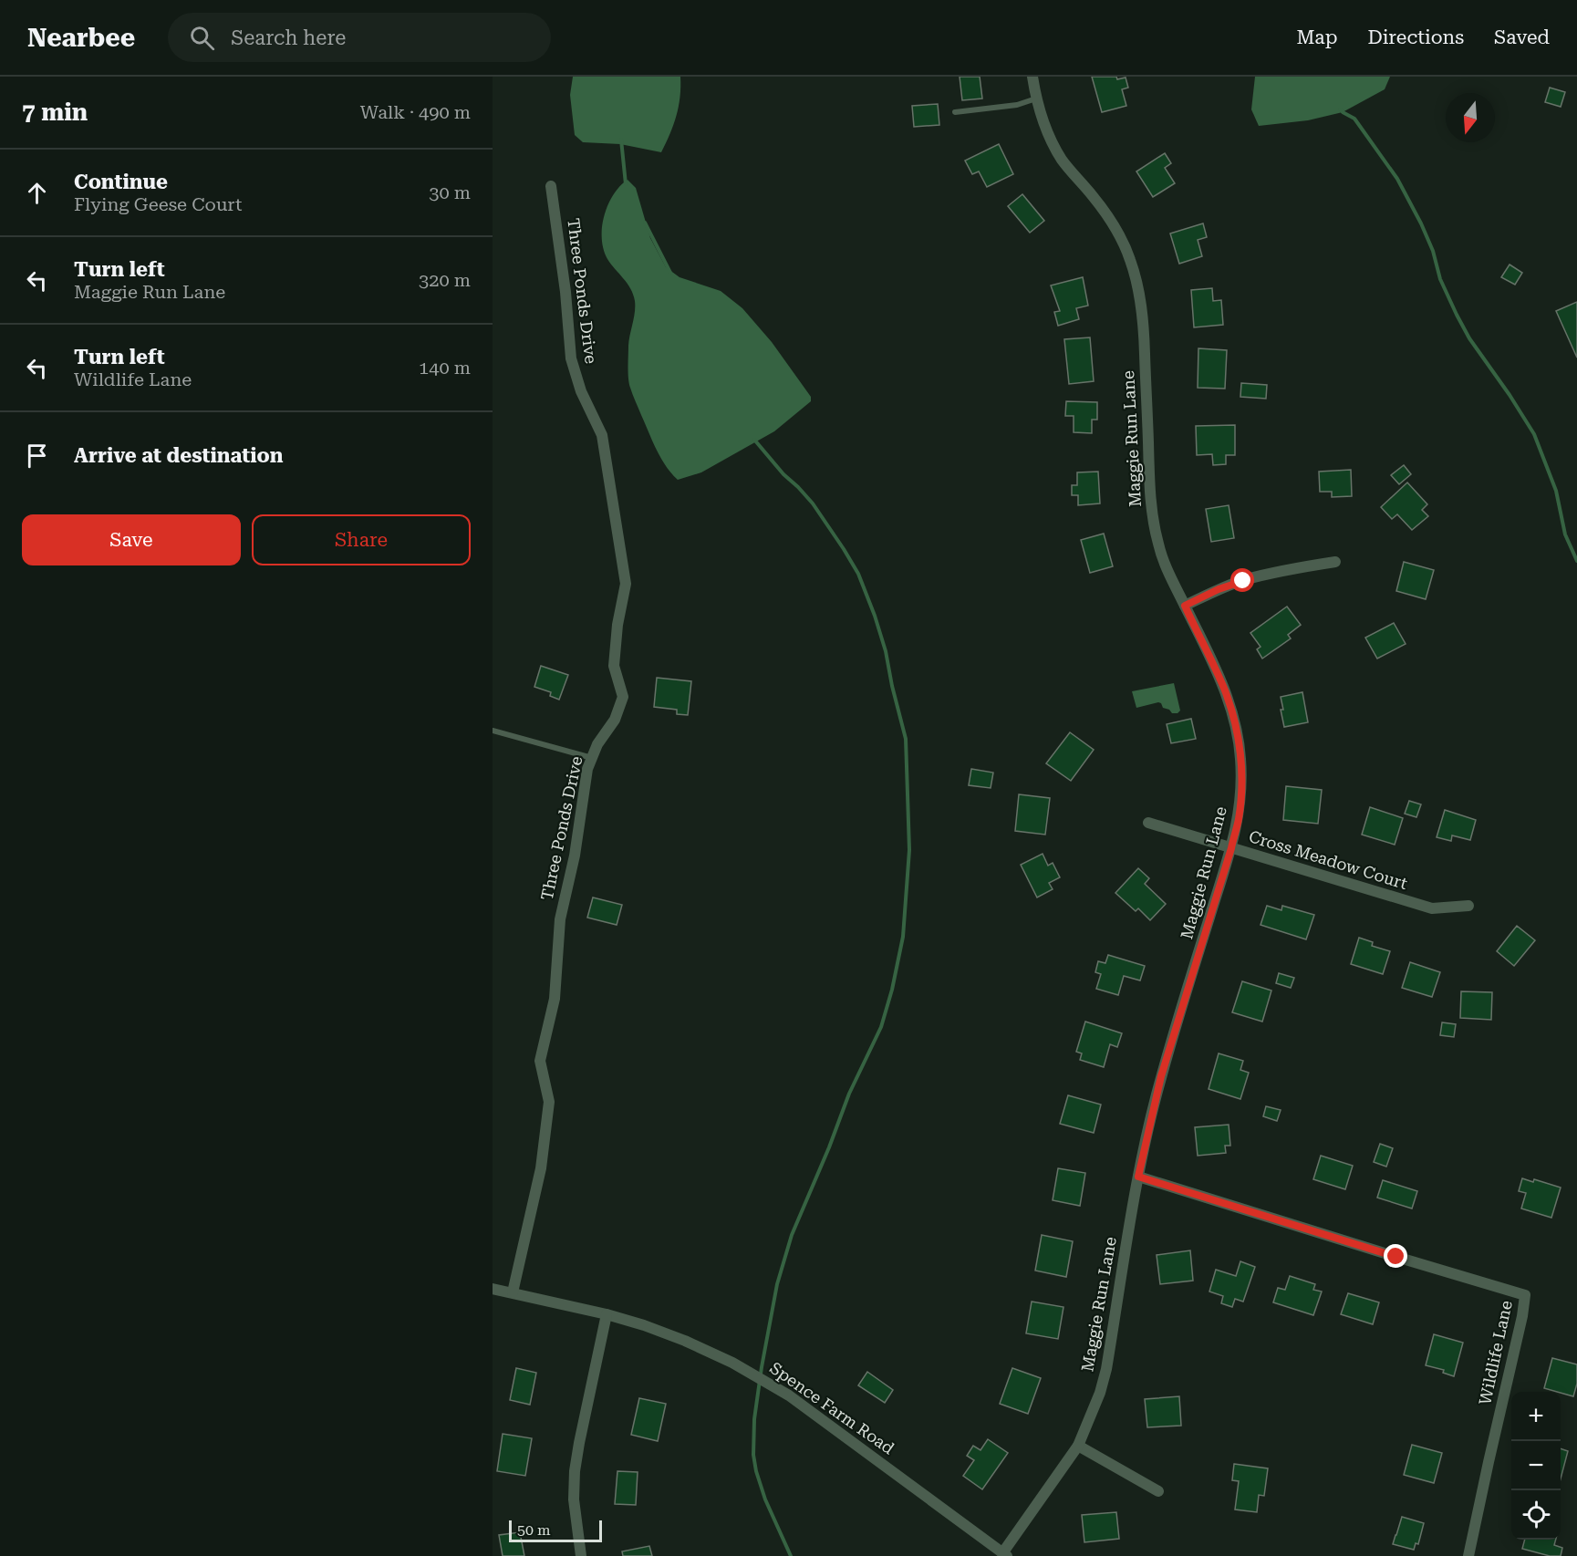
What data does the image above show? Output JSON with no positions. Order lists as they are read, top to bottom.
{
  "streets": {
    "street": [
      "Three Ponds Drive",
      "Maggie Run Lane",
      "Cross Meadow Court",
      "Wildlife Lane",
      "Spence Farm Road"
    ]
  },
  "crossings": [
    ["Three Ponds Drive", "Spence Farm Road"],
    ["Maggie Run Lane", "Cross Meadow Court"],
    ["Maggie Run Lane", "Wildlife Lane"],
    ["Maggie Run Lane", "Spence Farm Road"]
  ],
  "scale_bar": "50 m",
  "north": "bottom",
  "page": {
    "header": "Nearbee",
    "search": "Search here",
    "nav": ["Map", "Directions", "Saved"],
    "heading": ["7 min", "Walk · 490 m"],
    "list": [
      ["Continue", "Flying Geese Court", "30 m"],
      ["Turn left", "Maggie Run Lane", "320 m"],
      ["Turn left", "Wildlife Lane", "140 m"],
      "Arrive at destination"
    ],
    "buttons": ["Save", "Share"],
    "map_buttons": ["+", "−"],
    "scale": "50 m"
  }
}
